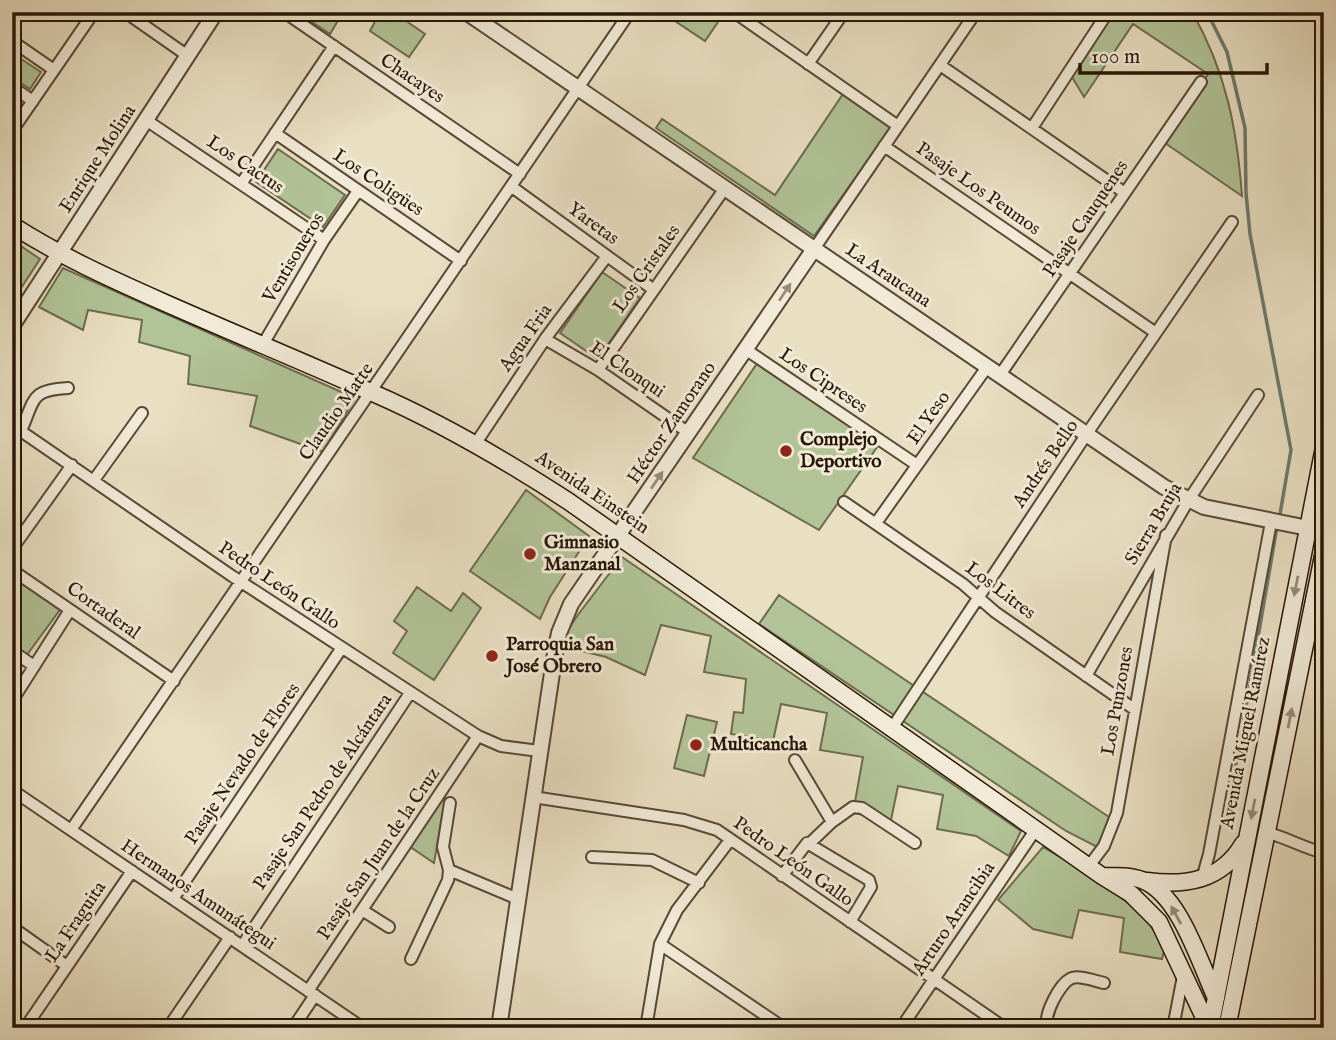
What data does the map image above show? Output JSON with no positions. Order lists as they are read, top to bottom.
{
  "streets": {
    "main road": ["Avenida Einstein", "Avenida Miguel Ramírez"],
    "street": [
      "Chacayes",
      "Enrique Molina",
      "Los Cactus",
      "Los Coligües",
      "Pasaje Los Peumos",
      "Pasaje Cauquenes",
      "Yaretas",
      "Ventisoueros",
      "Los Cristales",
      "La Araucana",
      "Agua Fria",
      "El Clonqui",
      "Los Cipreses",
      "Claudio Matte",
      "El Yeso",
      "Héctor Zamorano",
      "Andrés Bello",
      "Sierra Bruja",
      "Pedro León Gallo",
      "Los Litres",
      "Cortaderal",
      "Los Punzones",
      "Pasaje Nevado de Flores",
      "Pasaje San Pedro de Alcántara",
      "Pasaje San Juan de la Cruz",
      "Hermanos Amunátegui",
      "Arturo Arancibia",
      "La Fraguita"
    ]
  },
  "crossings": [
    ["Chacayes", "Claudio Matte"],
    ["Enrique Molina", "Los Cactus"],
    ["Enrique Molina", "Avenida Einstein"],
    ["Los Cactus", "Ventisoueros"],
    ["Los Coligües", "Ventisoueros"],
    ["Los Coligües", "Claudio Matte"],
    ["Pasaje Los Peumos", "Pasaje Cauquenes"],
    ["Pasaje Los Peumos", "Héctor Zamorano"],
    ["Pasaje Los Peumos", "Andrés Bello"],
    ["Pasaje Cauquenes", "La Araucana"],
    ["Yaretas", "Los Cristales"],
    ["Yaretas", "Agua Fria"],
    ["Yaretas", "Claudio Matte"],
    ["Ventisoueros", "Avenida Einstein"],
    ["Los Cristales", "La Araucana"],
    ["Los Cristales", "El Clonqui"],
    ["La Araucana", "Claudio Matte"],
    ["La Araucana", "El Yeso"],
    ["La Araucana", "Héctor Zamorano"],
    ["La Araucana", "Andrés Bello"],
    ["La Araucana", "Sierra Bruja"],
    ["La Araucana", "Avenida Miguel Ramírez"],
    ["Agua Fria", "El Clonqui"],
    ["Agua Fria", "Avenida Einstein"],
    ["El Clonqui", "Héctor Zamorano"],
    ["Los Cipreses", "El Yeso"],
    ["Los Cipreses", "Héctor Zamorano"],
    ["Claudio Matte", "Avenida Einstein"],
    ["Claudio Matte", "Pedro León Gallo"],
    ["Claudio Matte", "Cortaderal"],
    ["Claudio Matte", "Hermanos Amunátegui"],
    ["El Yeso", "Los Litres"],
    ["Héctor Zamorano", "Avenida Einstein"],
    ["Héctor Zamorano", "Pedro León Gallo"],
    ["Andrés Bello", "Avenida Einstein"],
    ["Andrés Bello", "Los Litres"],
    ["Avenida Einstein", "Los Punzones"],
    ["Avenida Einstein", "Avenida Miguel Ramírez"],
    ["Avenida Einstein", "Arturo Arancibia"],
    ["Sierra Bruja", "Los Litres"],
    ["Sierra Bruja", "Los Punzones"],
    ["Pedro León Gallo", "Pasaje Nevado de Flores"],
    ["Pedro León Gallo", "Pasaje San Pedro de Alcántara"],
    ["Pedro León Gallo", "Pasaje San Juan de la Cruz"],
    ["Pedro León Gallo", "Arturo Arancibia"],
    ["Los Litres", "Los Punzones"],
    ["Pasaje Nevado de Flores", "Hermanos Amunátegui"],
    ["Pasaje San Pedro de Alcántara", "Hermanos Amunátegui"],
    ["Pasaje San Juan de la Cruz", "Hermanos Amunátegui"],
    ["Hermanos Amunátegui", "La Fraguita"]
  ],
  "places": [
    "Complejo Deportivo",
    "Gimnasio Manzanal",
    "Parroquia San José Obrero",
    "Multicancha"
  ],
  "scale_bar": "100 m"
}
